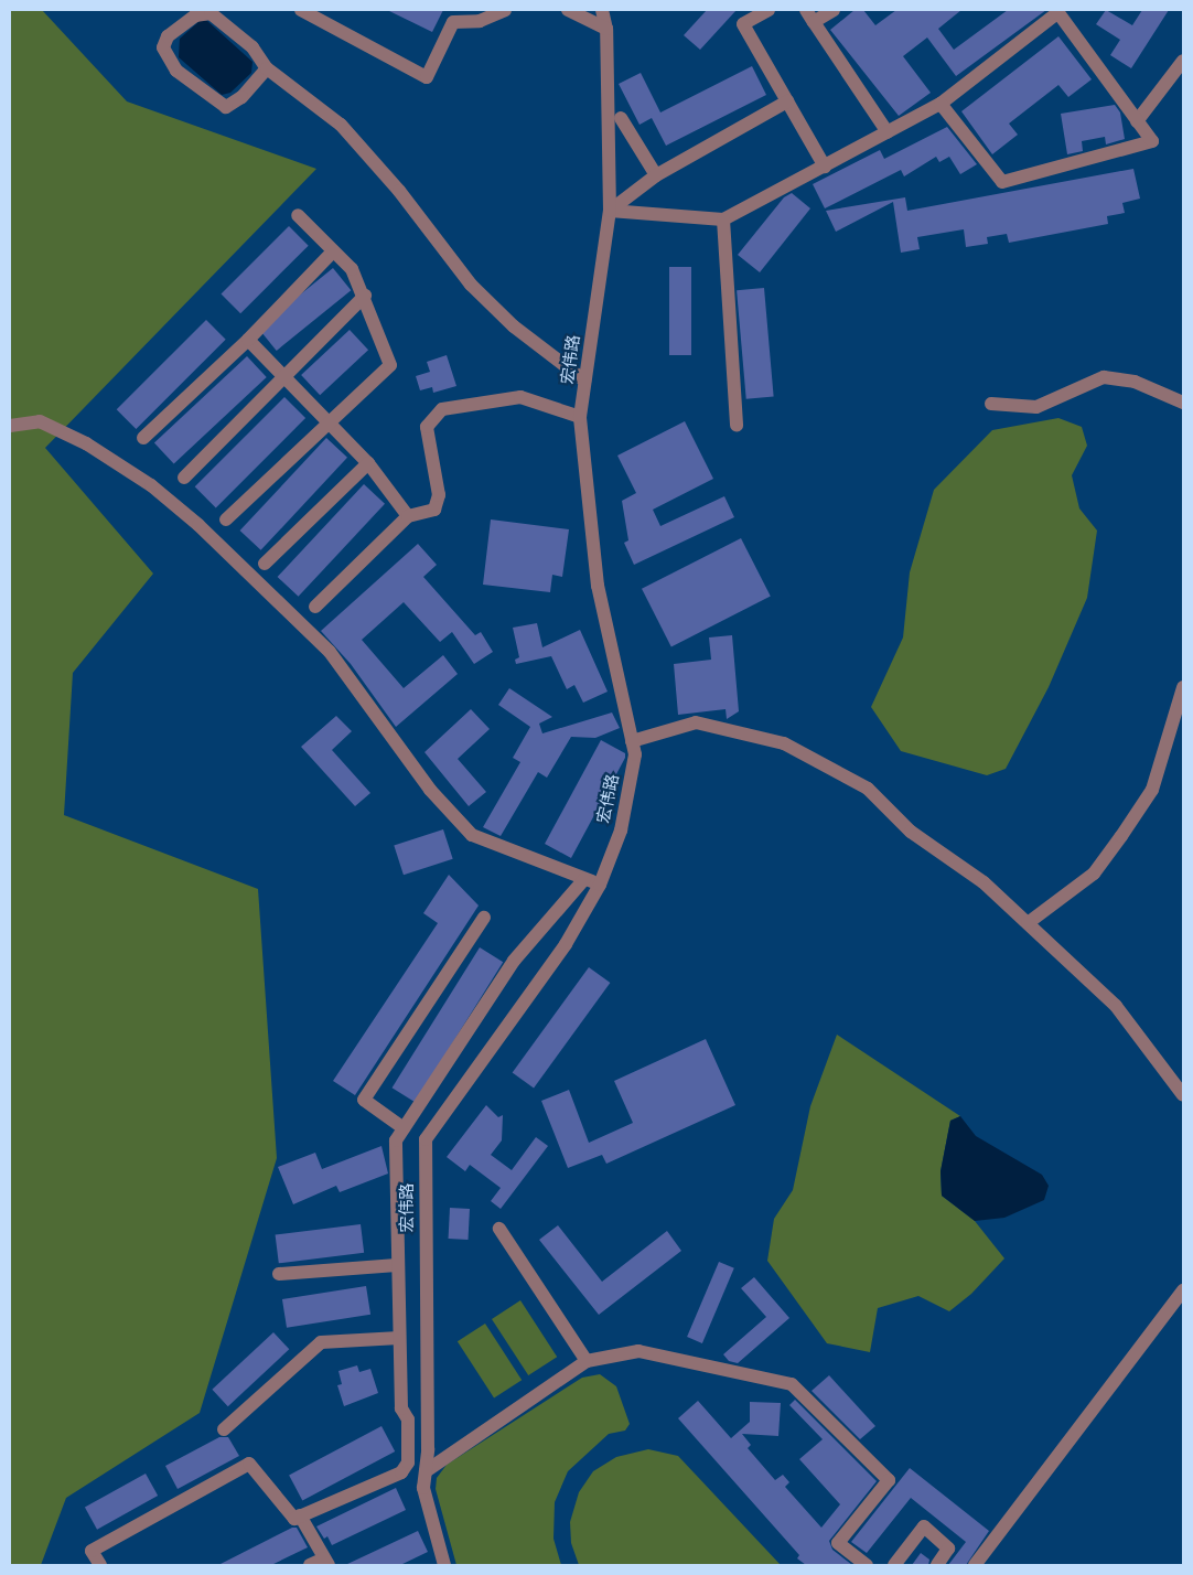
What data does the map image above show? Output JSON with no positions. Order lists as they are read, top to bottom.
{
  "streets": {
    "street": ["宏伟路"]
  }
}
